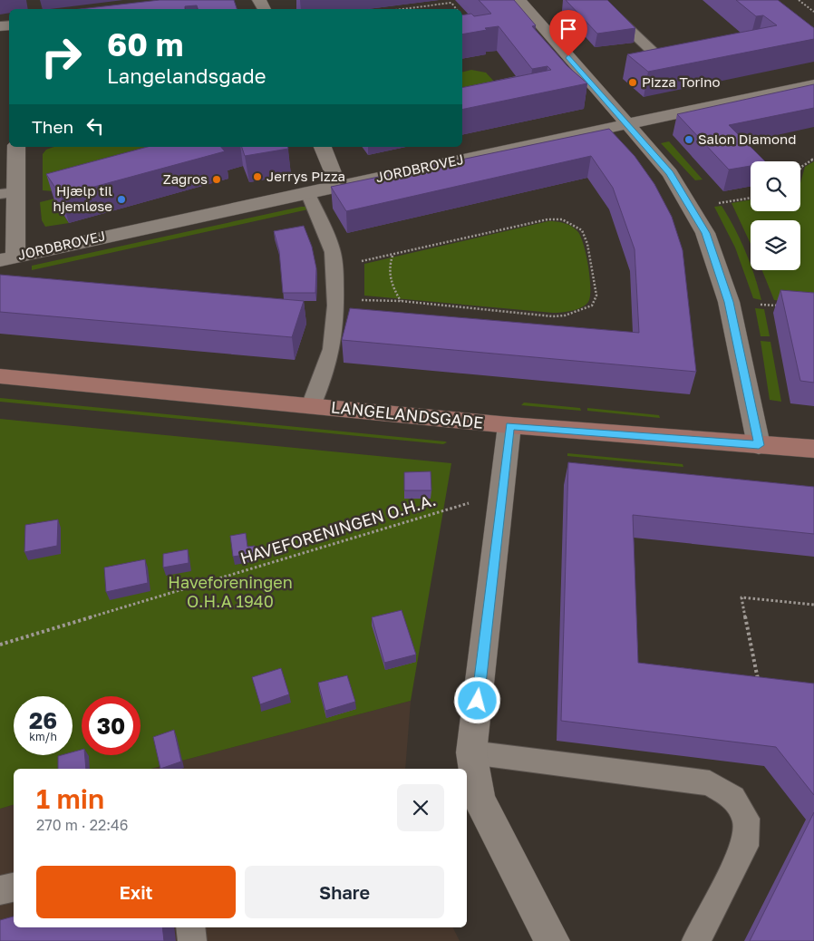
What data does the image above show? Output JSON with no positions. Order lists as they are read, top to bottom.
{
  "streets": {
    "street": ["JORDBROVEJ", "LANGELANDSGADE"],
    "path": ["HAVEFORENINGEN O.H.A."]
  },
  "parks": ["Haveforeningen O.H.A 1940"],
  "places": [
    "Pizza Torino",
    "Salon Diamond",
    "Jerrys Pizza",
    "Zagros",
    "Hjælp til hjemløse"
  ],
  "page": {
    "turn": ["60 m", "Langelandsgade"],
    "then": "Then",
    "speed": "26 km/h",
    "limit": "30",
    "heading": ["1 min", "270 m · 22:46"],
    "buttons": ["Exit", "Share"]
  }
}
